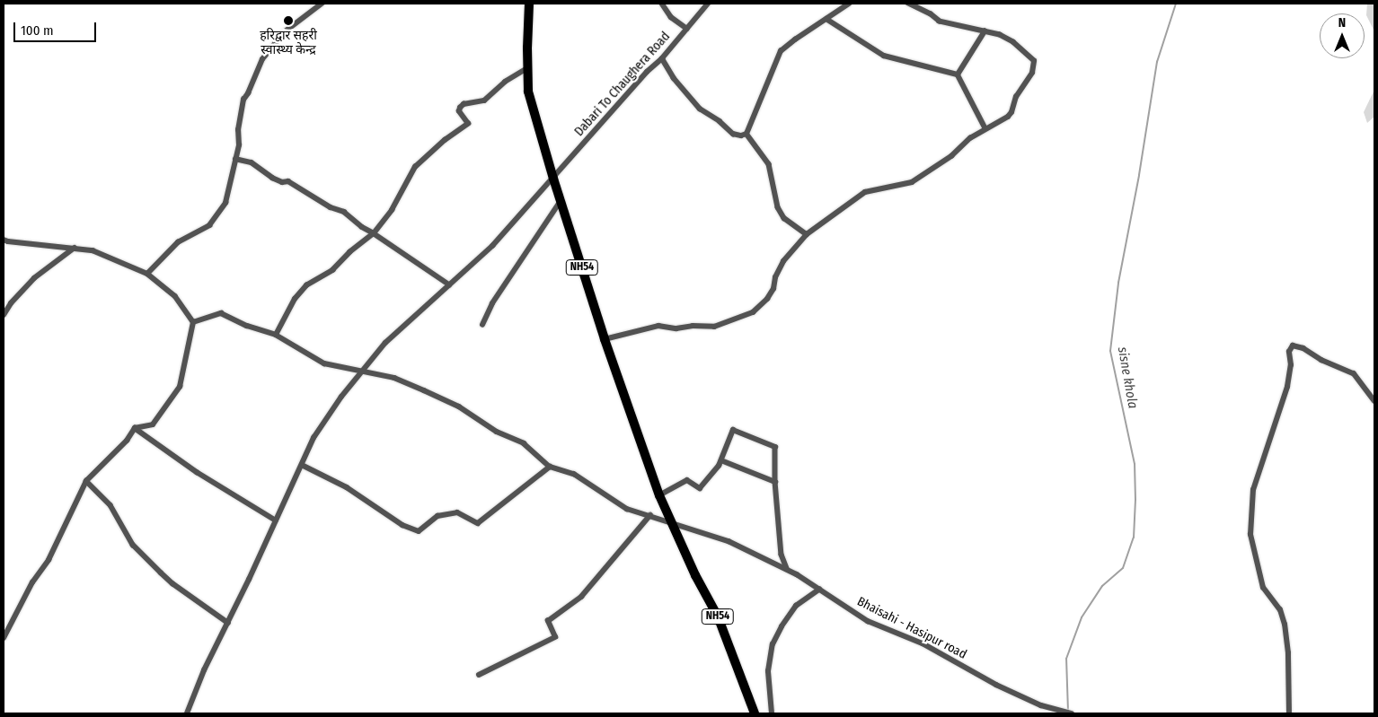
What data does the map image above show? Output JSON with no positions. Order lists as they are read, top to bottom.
{
  "streets": {
    "main road": ["NH54"],
    "street": ["Dabari To Chaughera Road", "Bhaisahi - Hasipur road"]
  },
  "crossings": [
    ["Dabari To Chaughera Road", "NH54"],
    ["NH54", "Bhaisahi - Hasipur road"]
  ],
  "water": ["sisne khola"],
  "places": ["हरिद्वार सहरी स्वास्थ्य केन्द्र"],
  "scale_bar": "100 m",
  "north": "top"
}
